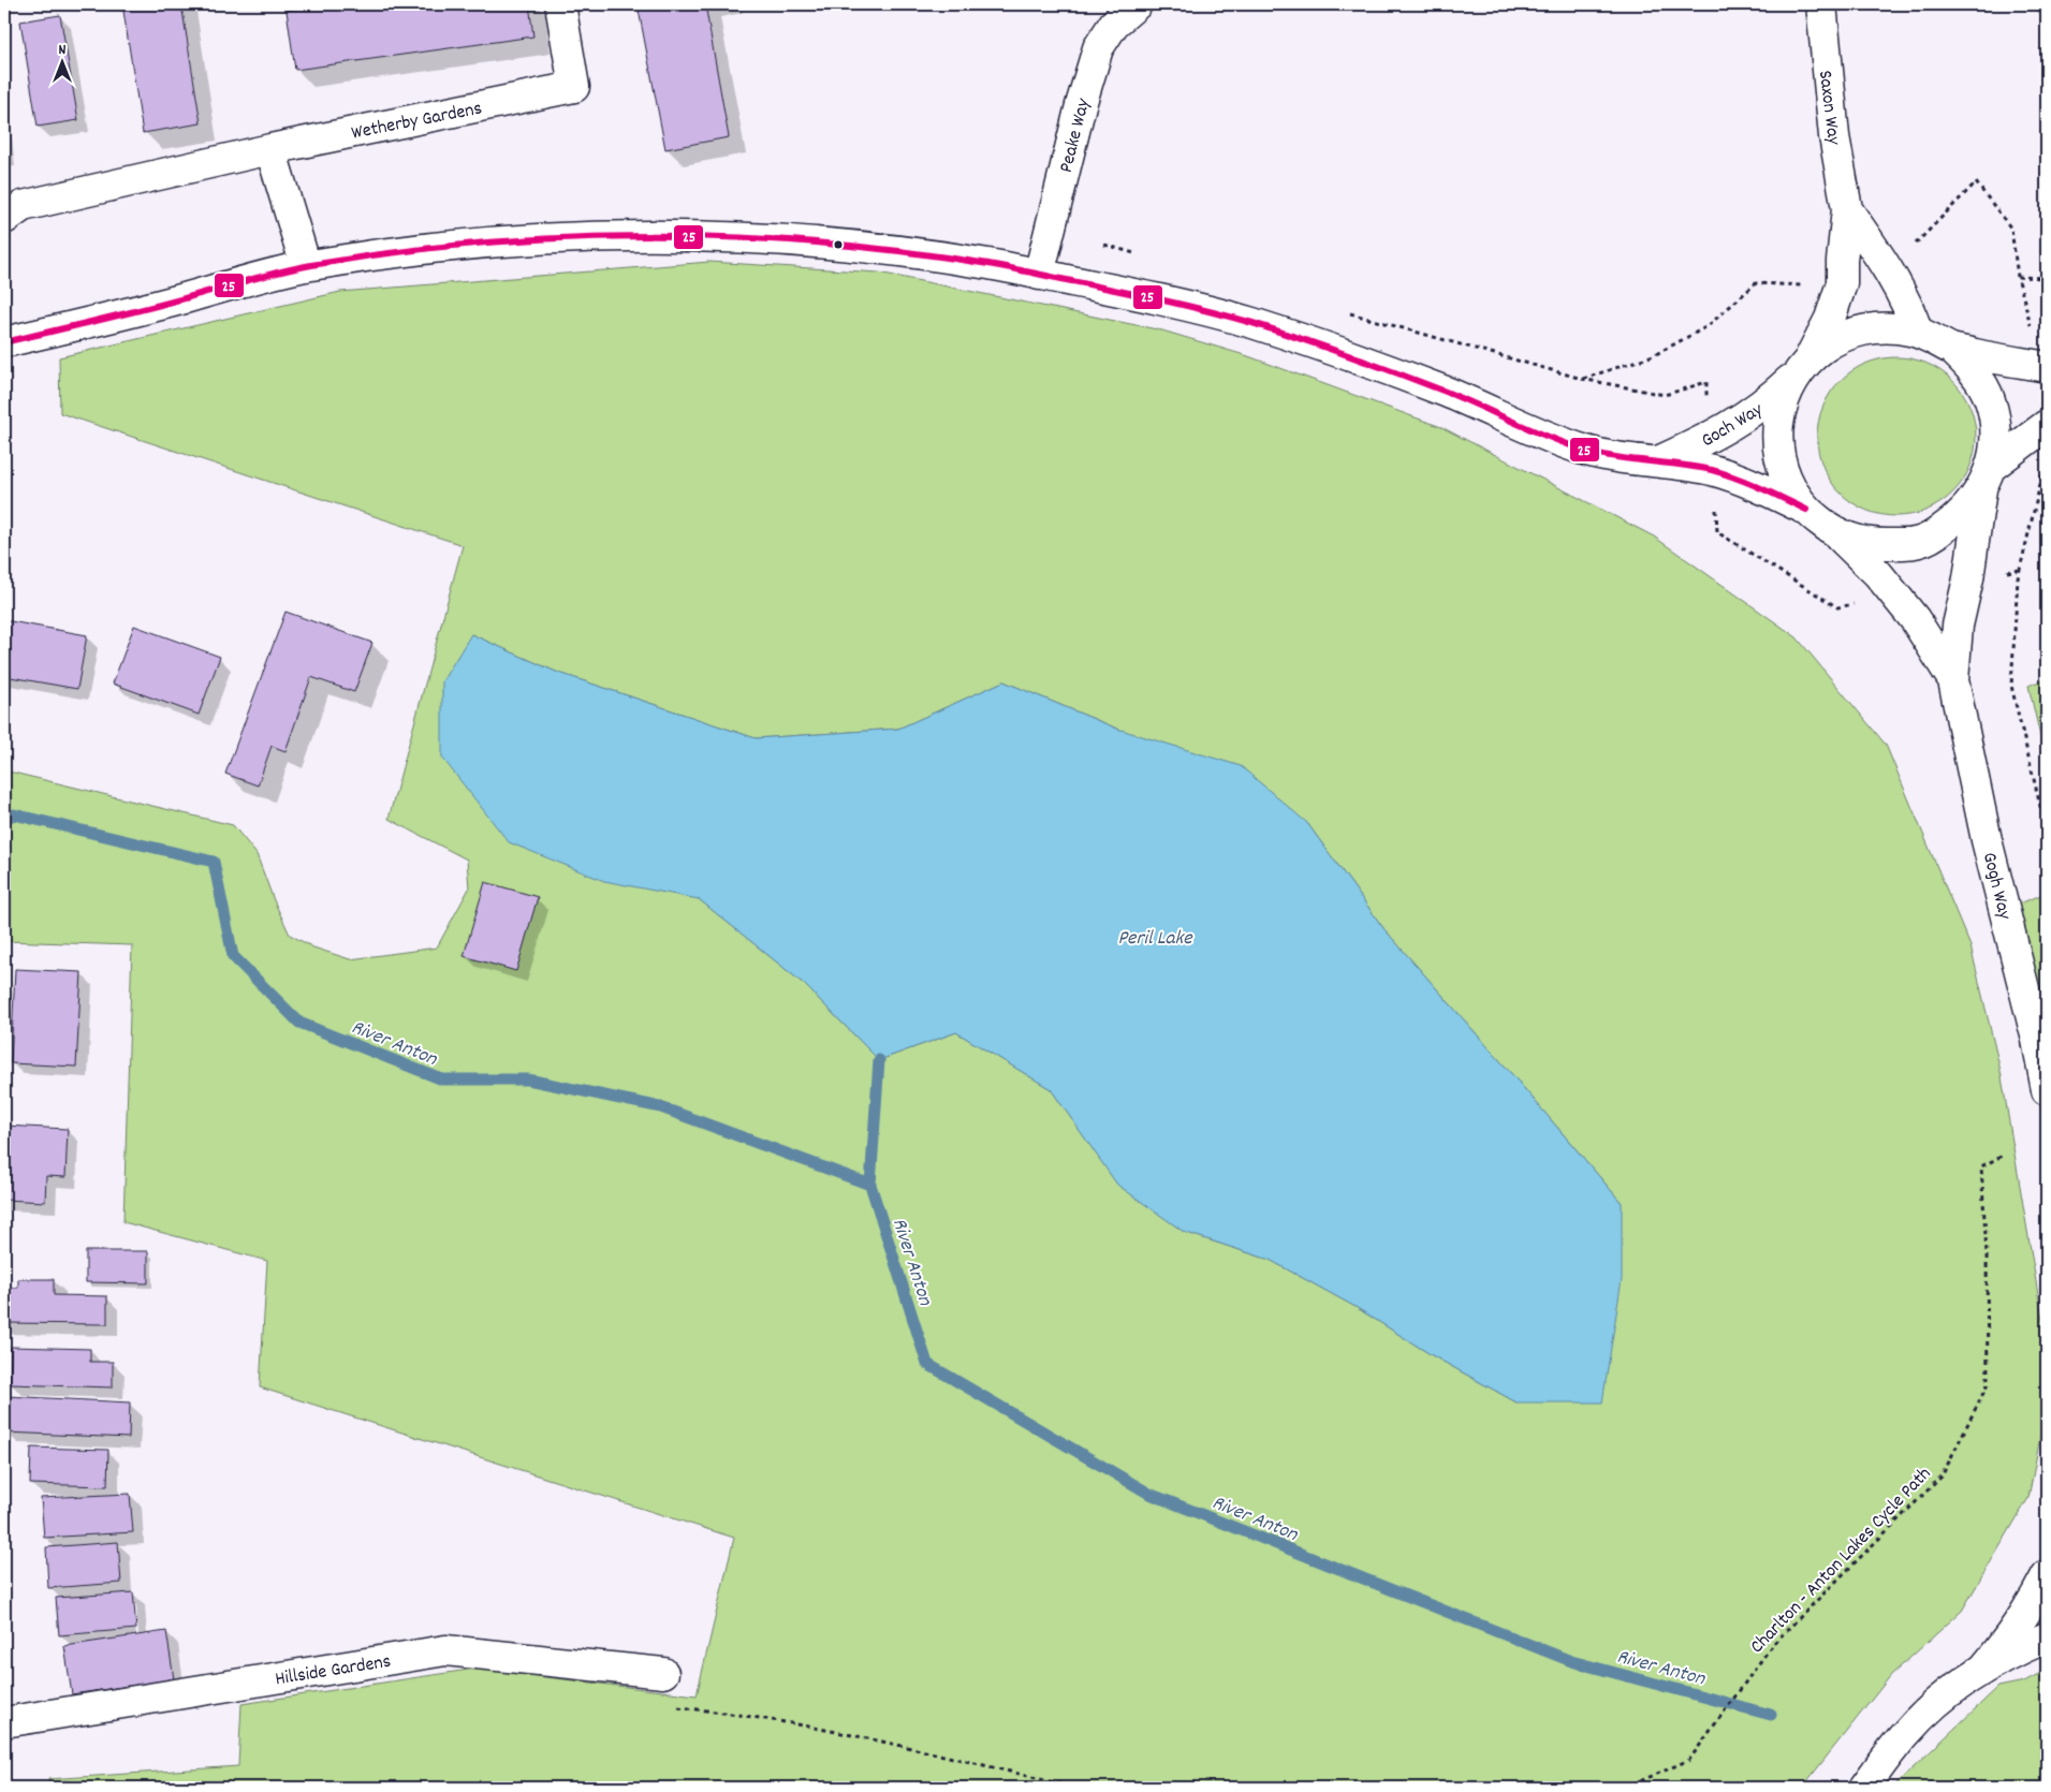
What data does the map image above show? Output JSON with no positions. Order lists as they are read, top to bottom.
{
  "streets": {
    "street": [
      "Saxon Way",
      "Wetherby Gardens",
      "Peake Way",
      "Goch Way",
      "Gogh Way",
      "Hillside Gardens"
    ],
    "path": ["Charlton - Anton Lakes Cycle Path"]
  },
  "crossings": [
    ["Saxon Way", "Goch Way"],
    ["Saxon Way", "Gogh Way"],
    ["Peake Way", "Goch Way"]
  ],
  "water": ["Peril Lake", "River Anton"],
  "lines": ["transit line 25"],
  "north": "top"
}
